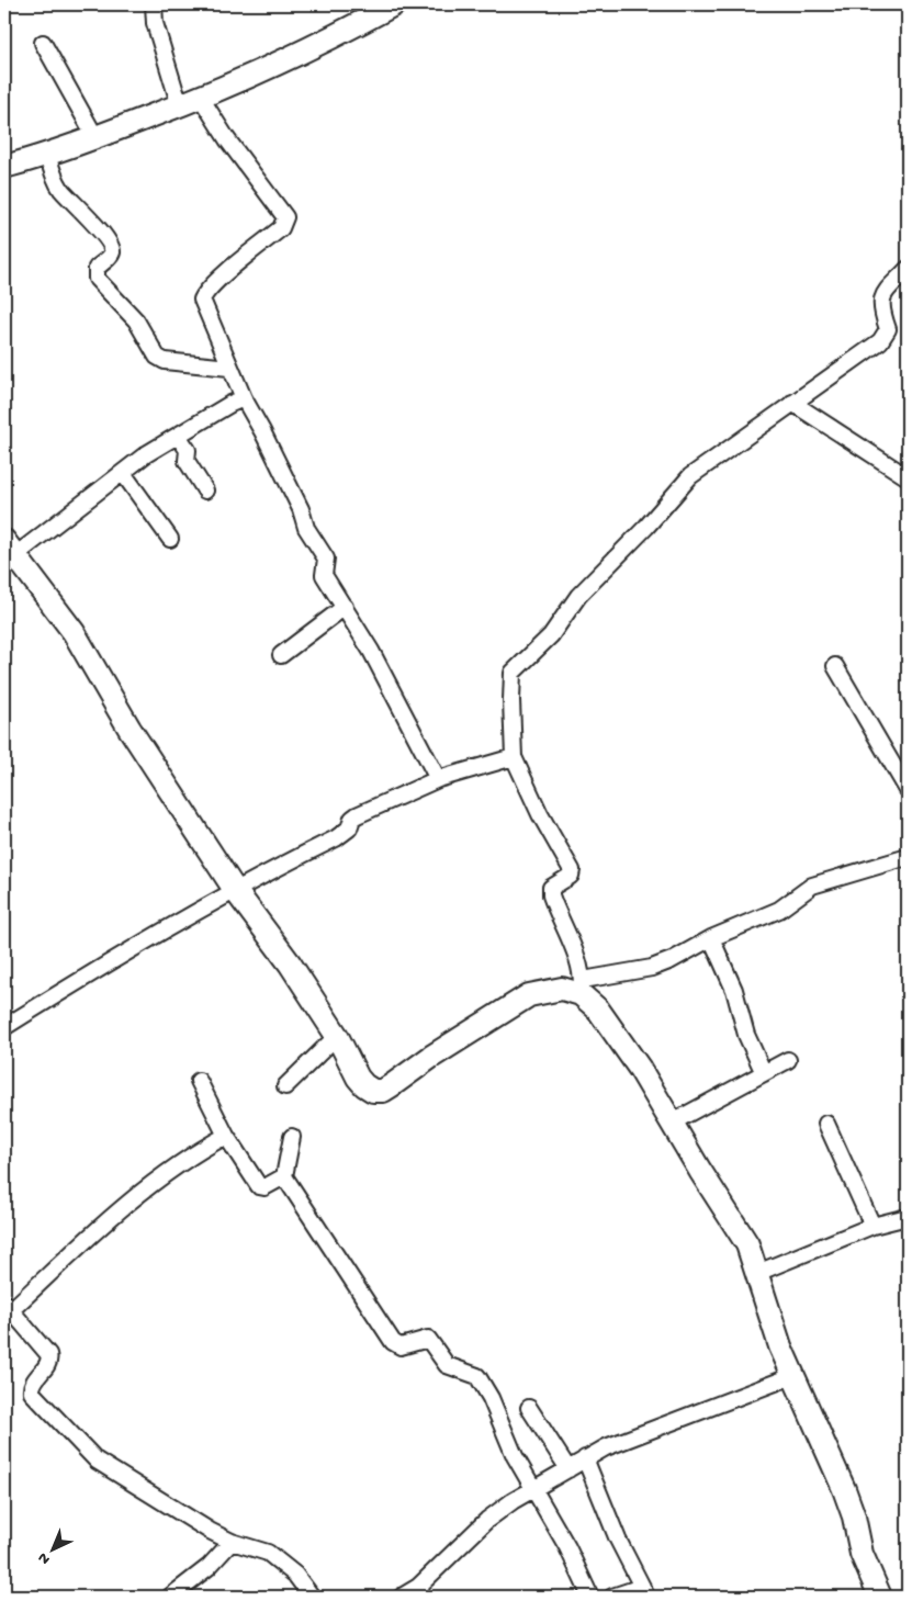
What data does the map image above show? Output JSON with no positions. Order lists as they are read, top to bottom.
{
  "north": "bottom left"
}
